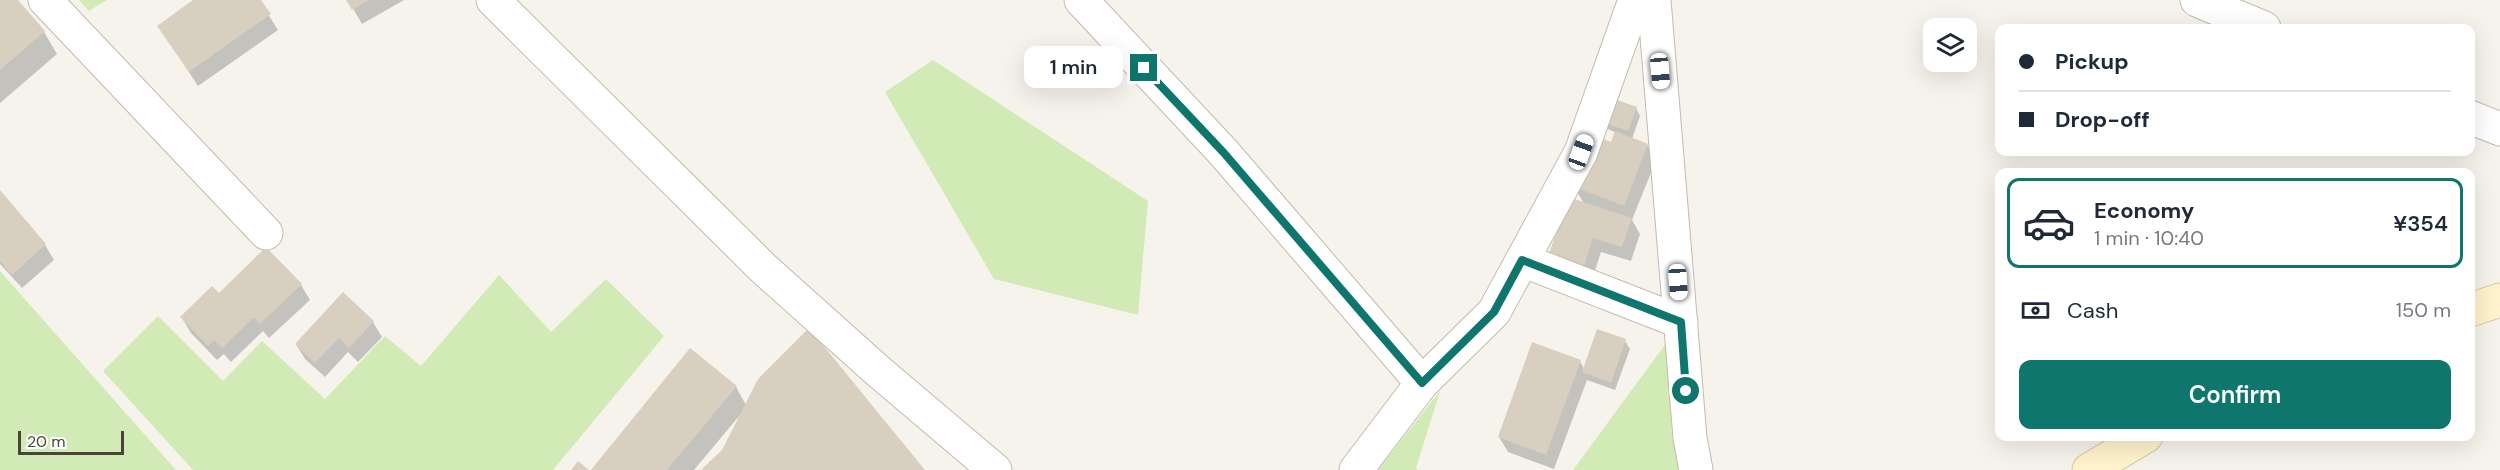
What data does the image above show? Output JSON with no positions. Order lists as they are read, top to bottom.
{
  "scale_bar": "20 m",
  "page": {
    "banner": ["Pickup", "Drop-off"],
    "bubble": "1 min",
    "list": [
      {
        "name": "Economy",
        "note": "1 min · 10:40",
        "value": "¥354"
      }
    ],
    "pay": ["Cash", "150 m"],
    "buttons": "Confirm",
    "scale": "20 m"
  }
}
